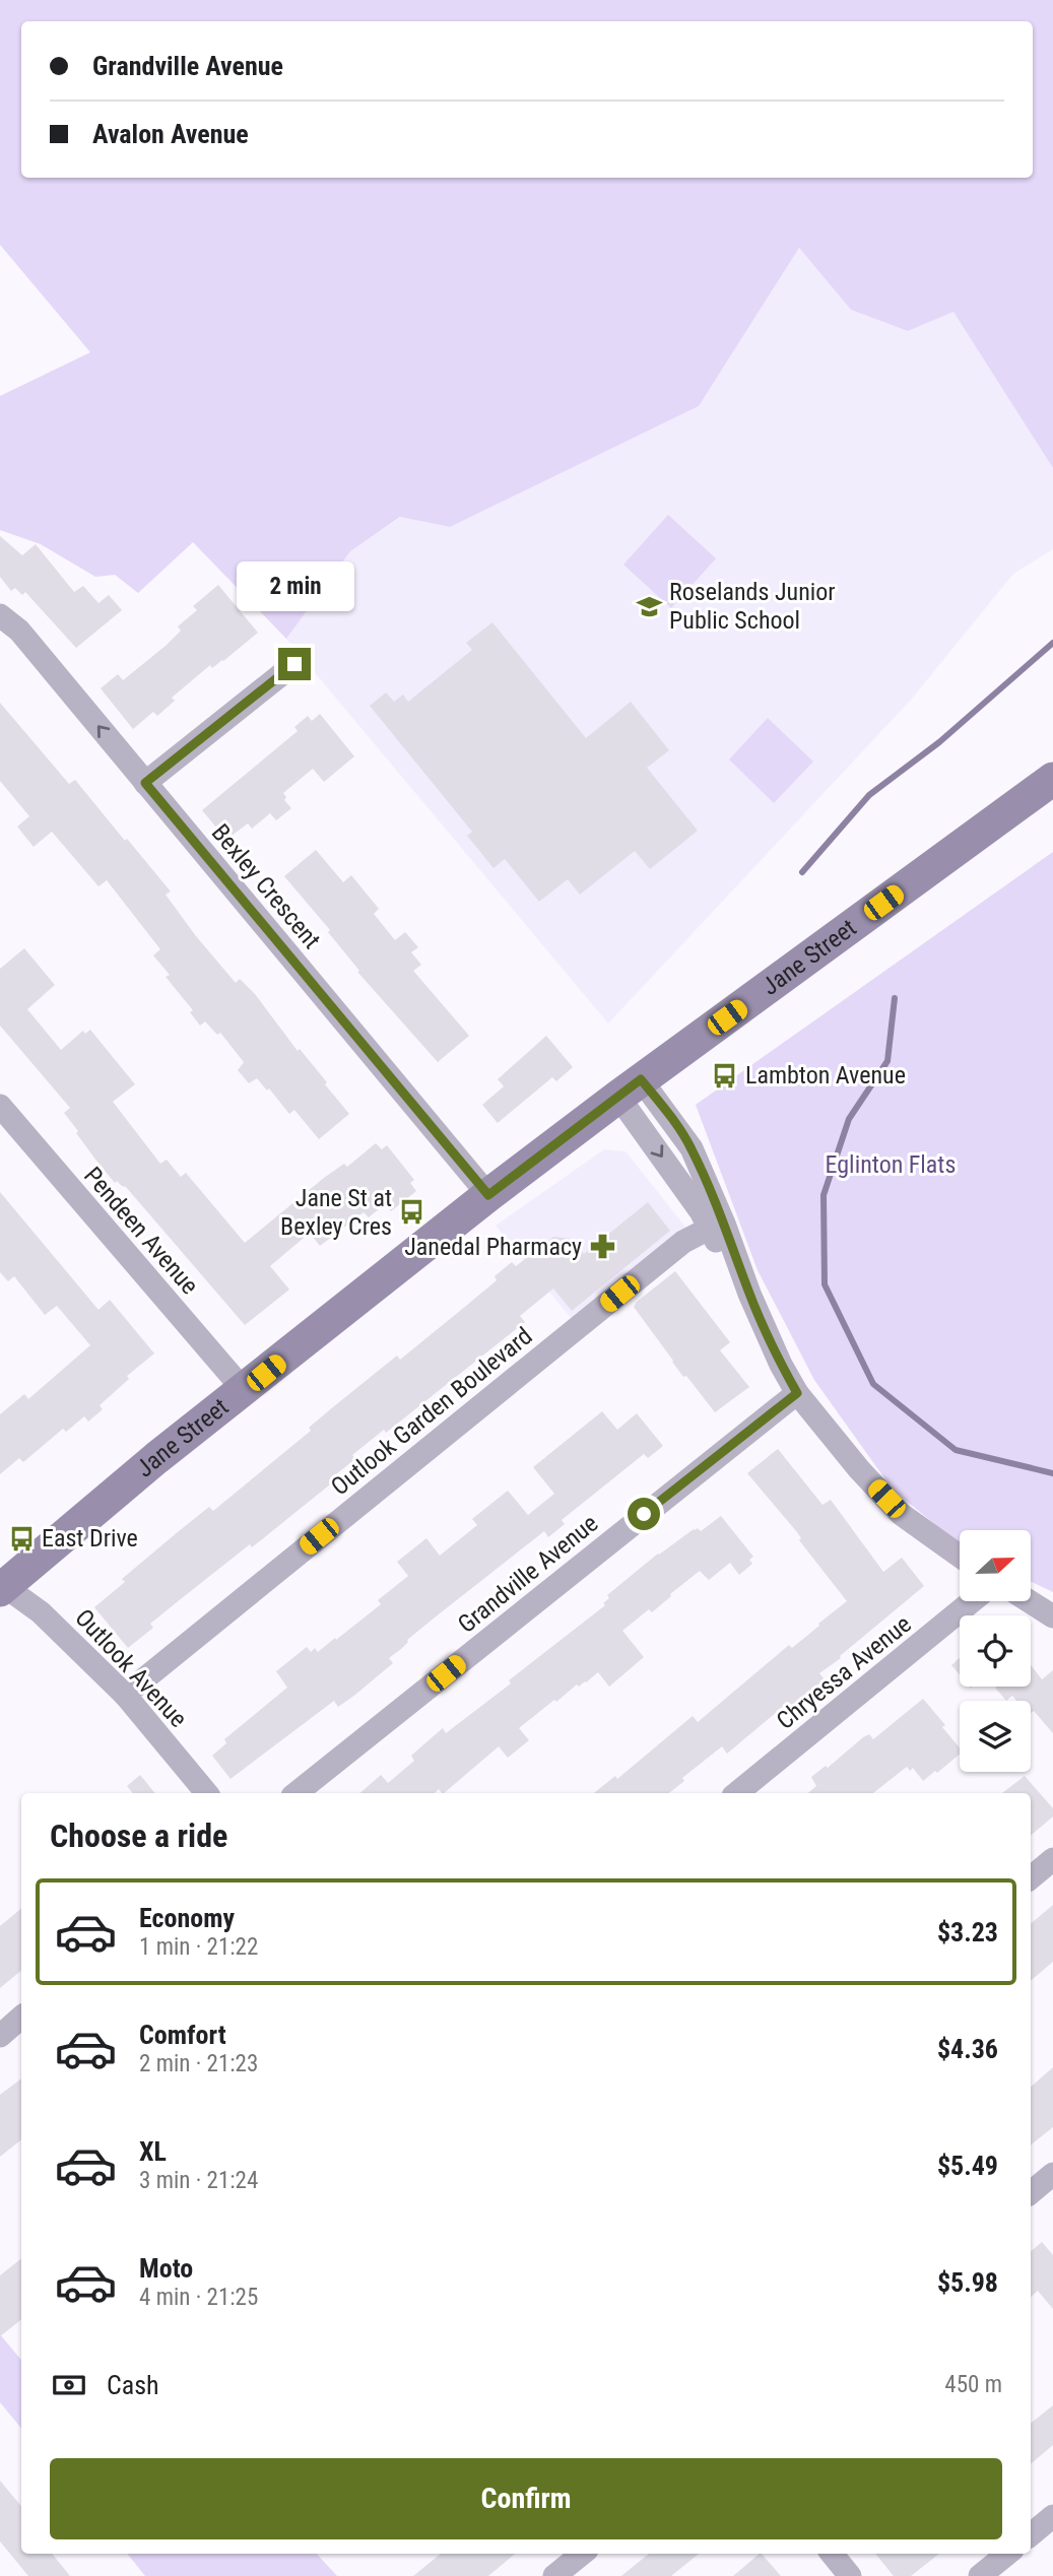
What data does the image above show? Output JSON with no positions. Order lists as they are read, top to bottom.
{
  "streets": {
    "main road": ["Jane Street"],
    "street": [
      "Bexley Crescent",
      "Pendeen Avenue",
      "Outlook Garden Boulevard",
      "Grandville Avenue",
      "Outlook Avenue",
      "Chryessa Avenue"
    ]
  },
  "crossings": [
    ["Bexley Crescent", "Jane Street"],
    ["Jane Street", "Pendeen Avenue"],
    ["Jane Street", "Outlook Avenue"],
    ["Outlook Garden Boulevard", "Outlook Avenue"]
  ],
  "parks": ["Eglinton Flats"],
  "places": {
    "school or university": ["Roselands Junior Public School"],
    "bus stop": ["Lambton Avenue", "Jane St at Bexley Cres", "East Drive"],
    "pharmacy": ["Janedal Pharmacy"]
  },
  "north": "right",
  "page": {
    "banner": ["Grandville Avenue", "Avalon Avenue"],
    "bubble": "2 min",
    "heading": "Choose a ride",
    "list": [
      {
        "name": "Economy",
        "note": "1 min · 21:22",
        "value": "$3.23"
      },
      {
        "name": "Comfort",
        "note": "2 min · 21:23",
        "value": "$4.36"
      },
      {
        "name": "XL",
        "note": "3 min · 21:24",
        "value": "$5.49"
      },
      {
        "name": "Moto",
        "note": "4 min · 21:25",
        "value": "$5.98"
      }
    ],
    "pay": ["Cash", "450 m"],
    "buttons": "Confirm"
  }
}
